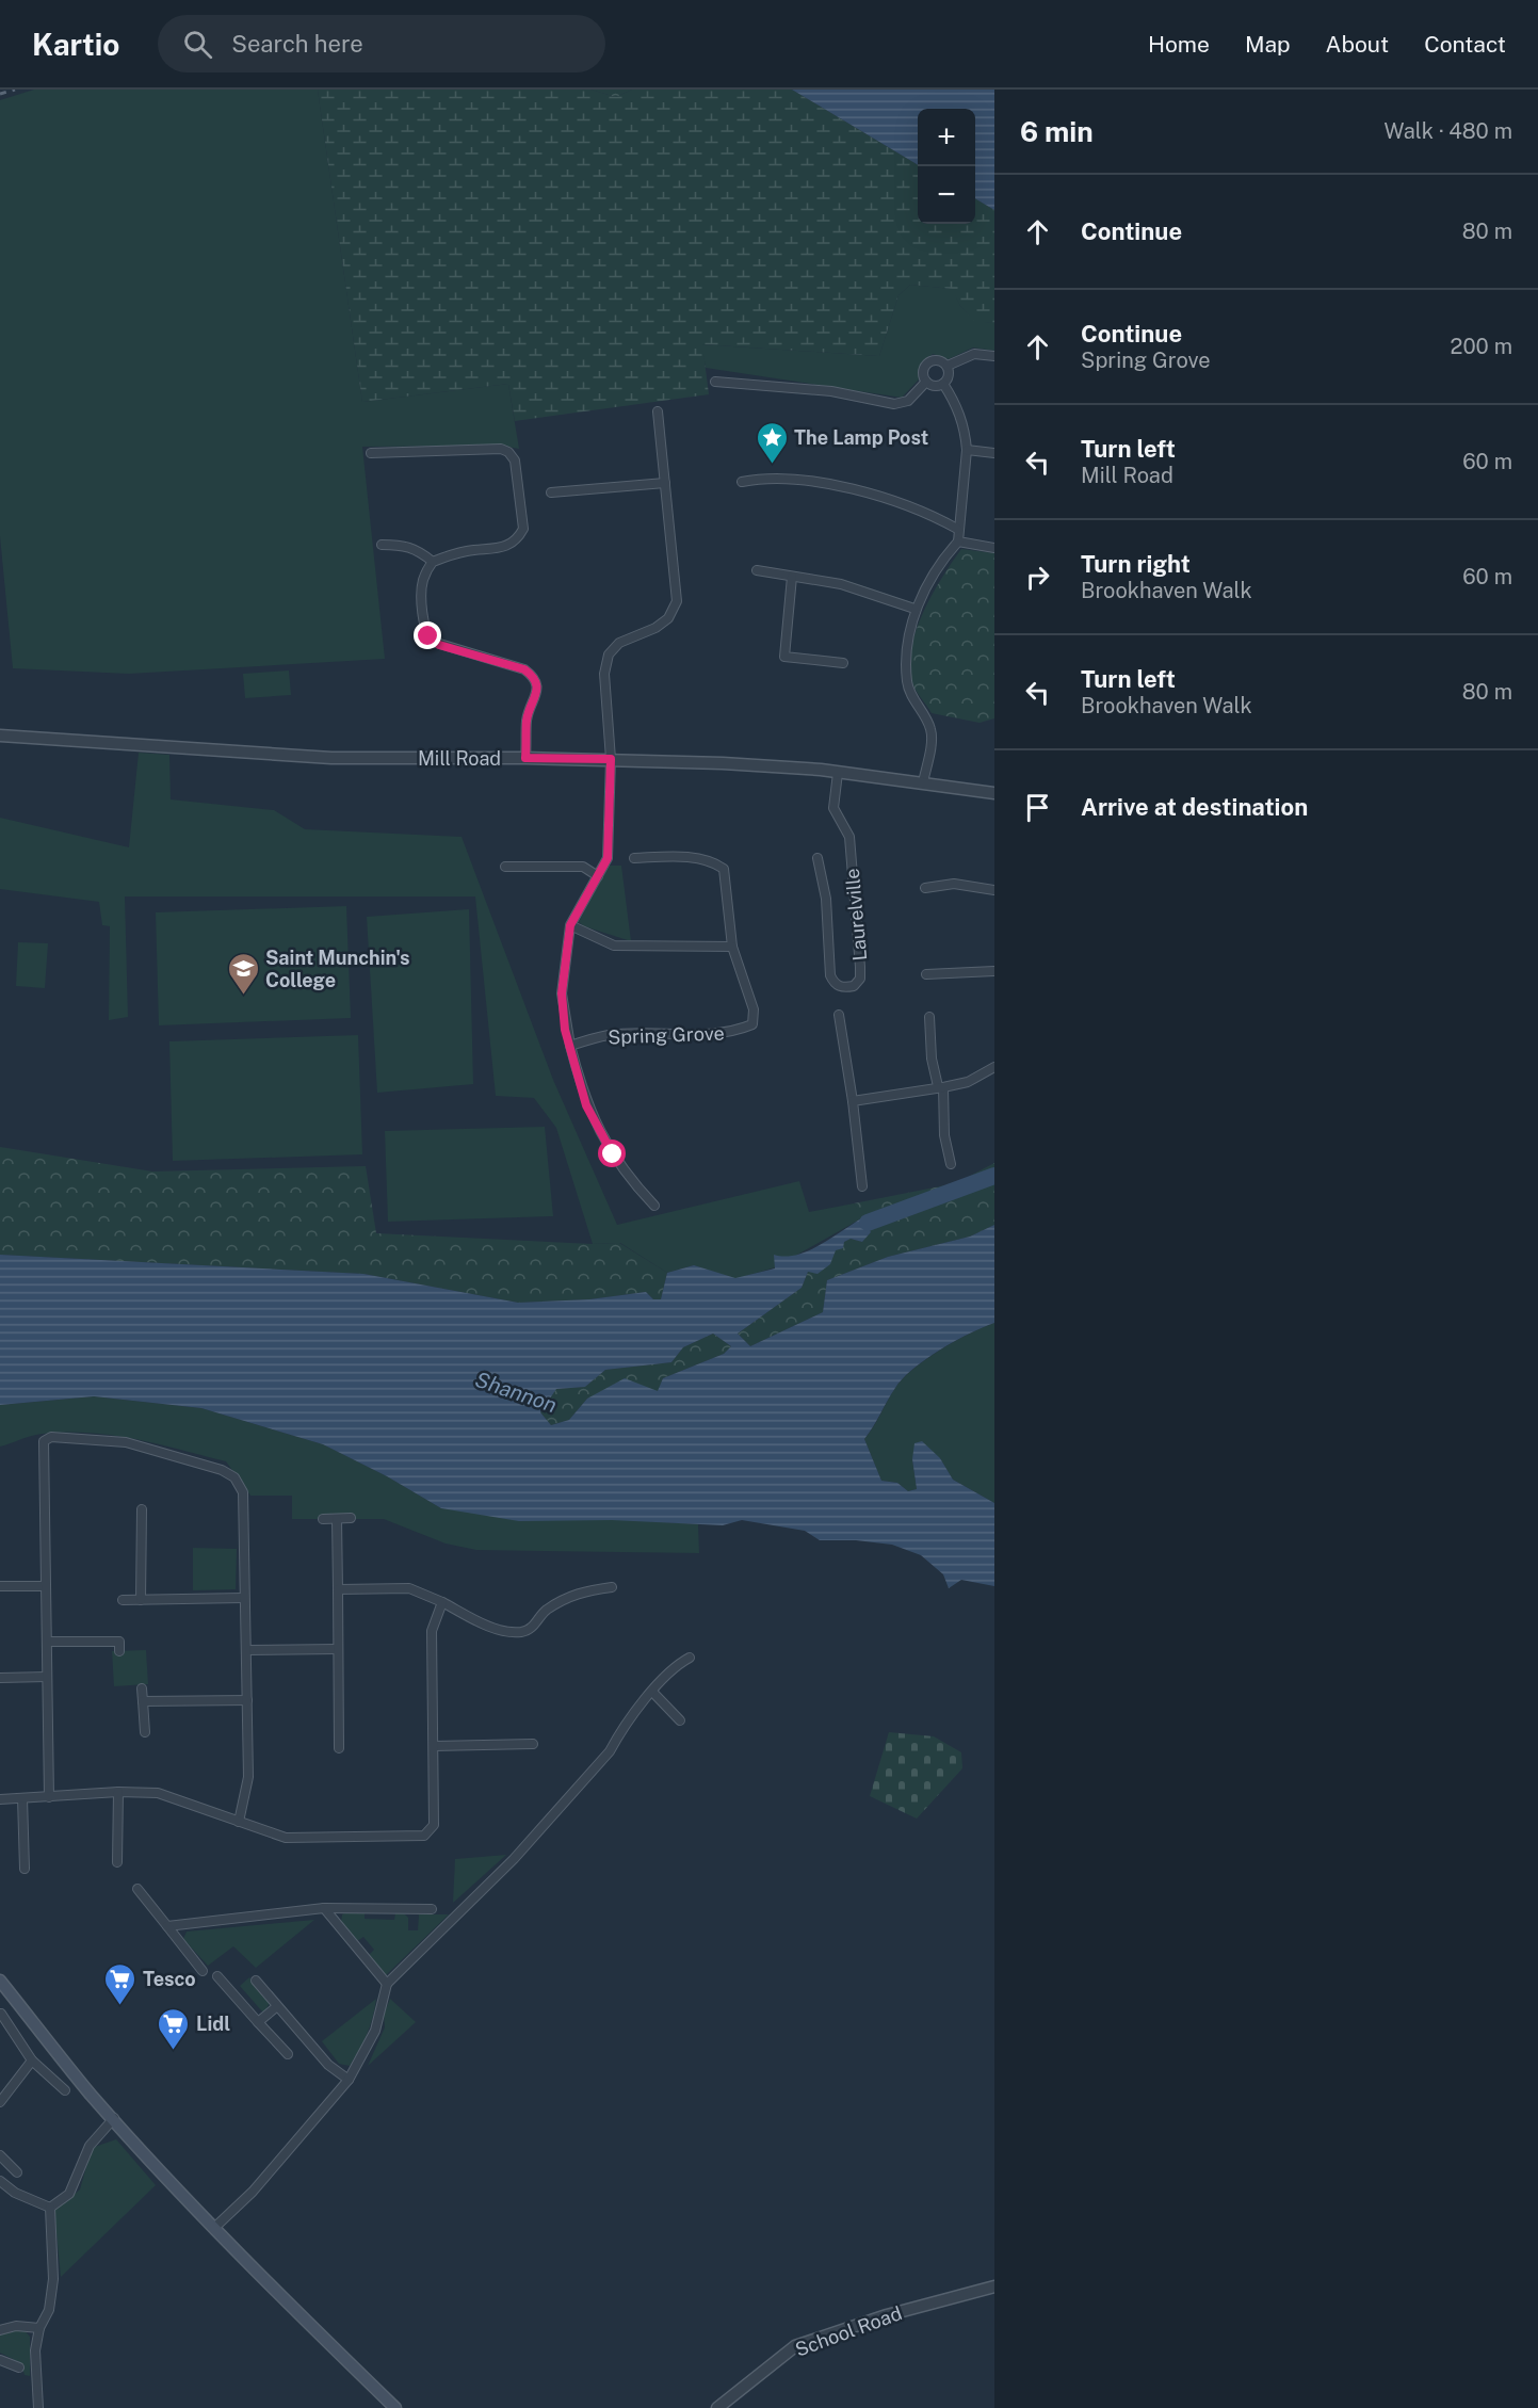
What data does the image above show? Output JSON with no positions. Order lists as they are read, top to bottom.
{
  "streets": {
    "street": [
      "Mill Road",
      "Laurelville",
      "Spring Grove",
      "School Road"
    ]
  },
  "crossings": [
    ["Mill Road", "Laurelville"]
  ],
  "water": ["Shannon"],
  "places": {
    "place": ["The Lamp Post"],
    "school or university": ["Saint Munchin's College"],
    "supermarket": ["Tesco", "Lidl"]
  },
  "page": {
    "header": "Kartio",
    "search": "Search here",
    "nav": [
      "Home",
      "Map",
      "About",
      "Contact"
    ],
    "heading": ["6 min", "Walk · 480 m"],
    "map_buttons": ["+", "−"],
    "list": [
      ["Continue", "80 m"],
      ["Continue", "Spring Grove", "200 m"],
      ["Turn left", "Mill Road", "60 m"],
      ["Turn right", "Brookhaven Walk", "60 m"],
      ["Turn left", "Brookhaven Walk", "80 m"],
      "Arrive at destination"
    ]
  }
}
